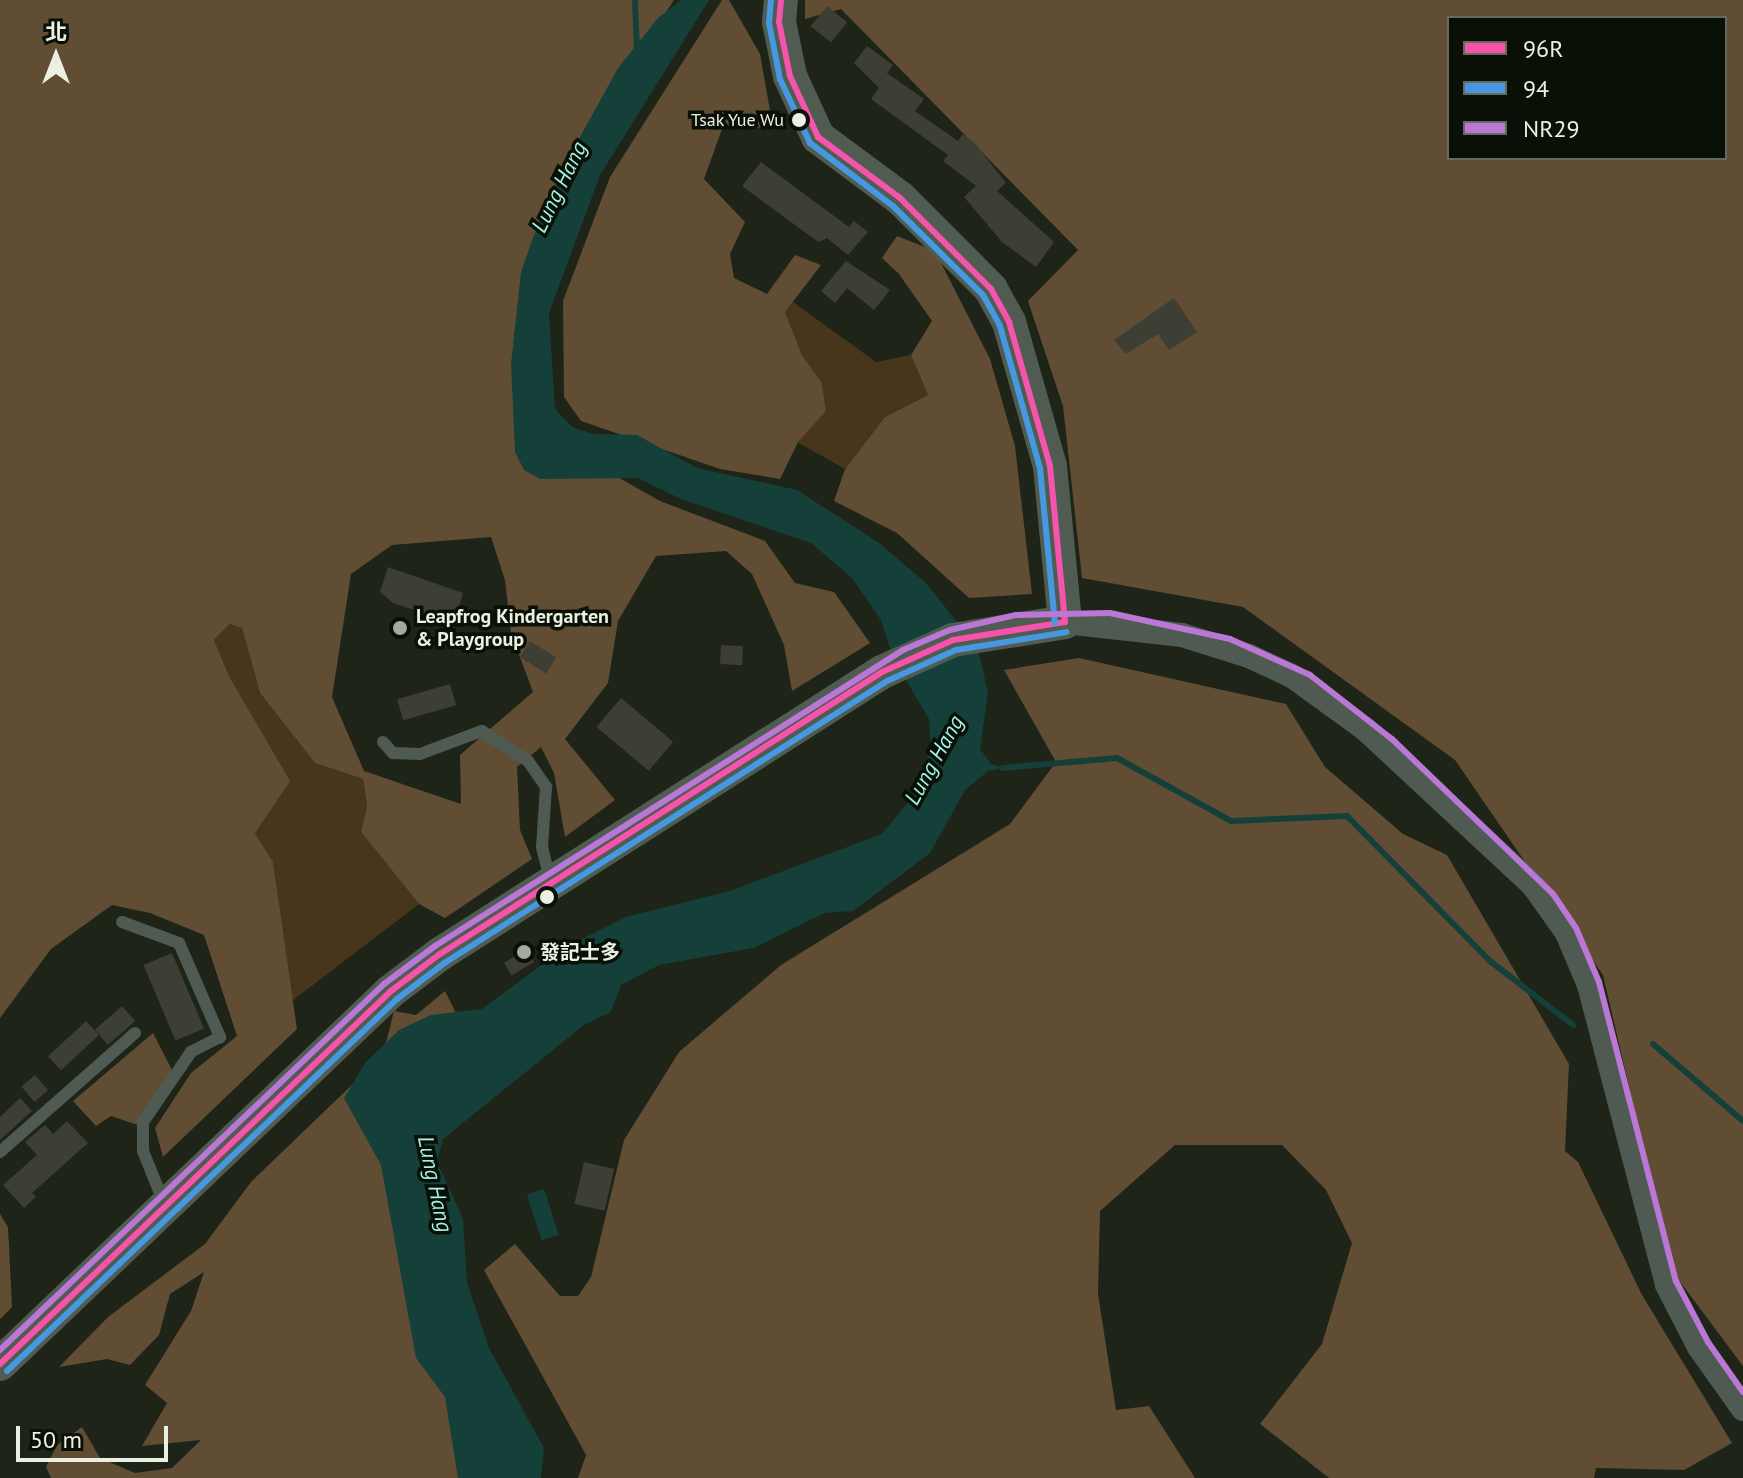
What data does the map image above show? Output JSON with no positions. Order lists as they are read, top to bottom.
{
  "water": ["Lung Hang"],
  "places": ["Tsak Yue Wu", "Leapfrog Kindergarten & Playgroup", "發記士多"],
  "lines": ["transit line 96R", "transit line 94", "transit line NR29"],
  "legend": ["96R", "94", "NR29"],
  "scale_bar": "50 m",
  "north": "top"
}
